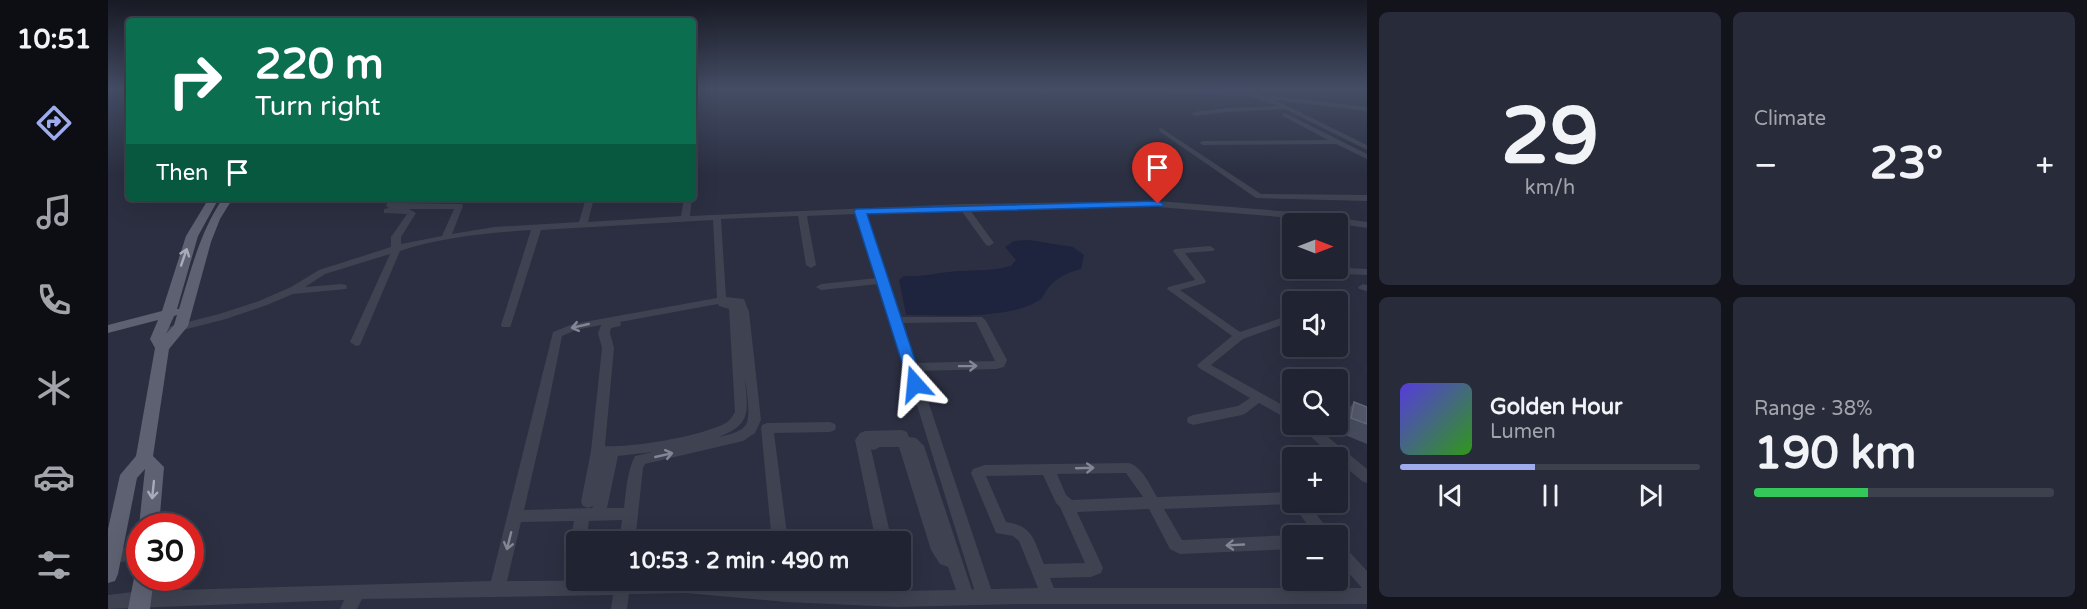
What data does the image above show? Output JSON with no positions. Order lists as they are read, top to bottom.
{
  "north": "right",
  "page": {
    "tabs": "10:51",
    "tile": [
      ["29", "km/h"],
      "Climate",
      ["Range · 38%", "190 km"]
    ],
    "turn": ["220 m", "Turn right"],
    "heat": ["−", "23°", "+"],
    "then": "Then",
    "map_buttons": ["+", "−"],
    "song": ["Golden Hour", "Lumen"],
    "limit": "30",
    "trip": "10:53 · 2 min · 490 m"
  }
}
